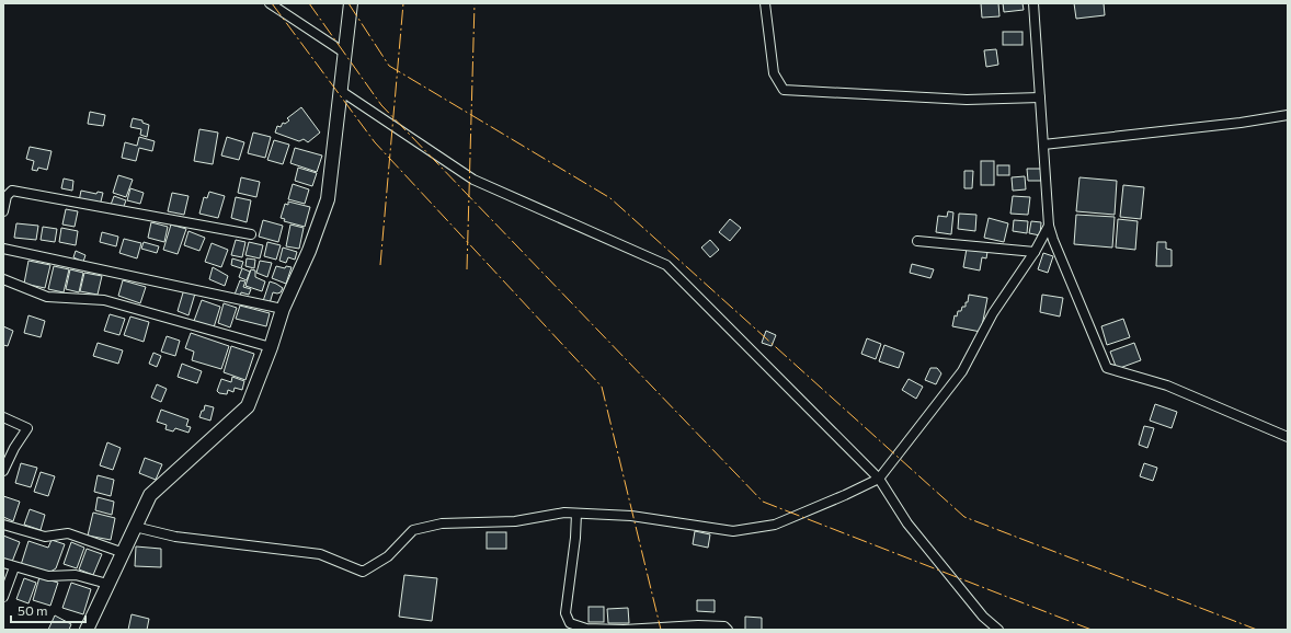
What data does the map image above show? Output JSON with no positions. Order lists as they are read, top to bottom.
{
  "scale_bar": "50 m"
}
